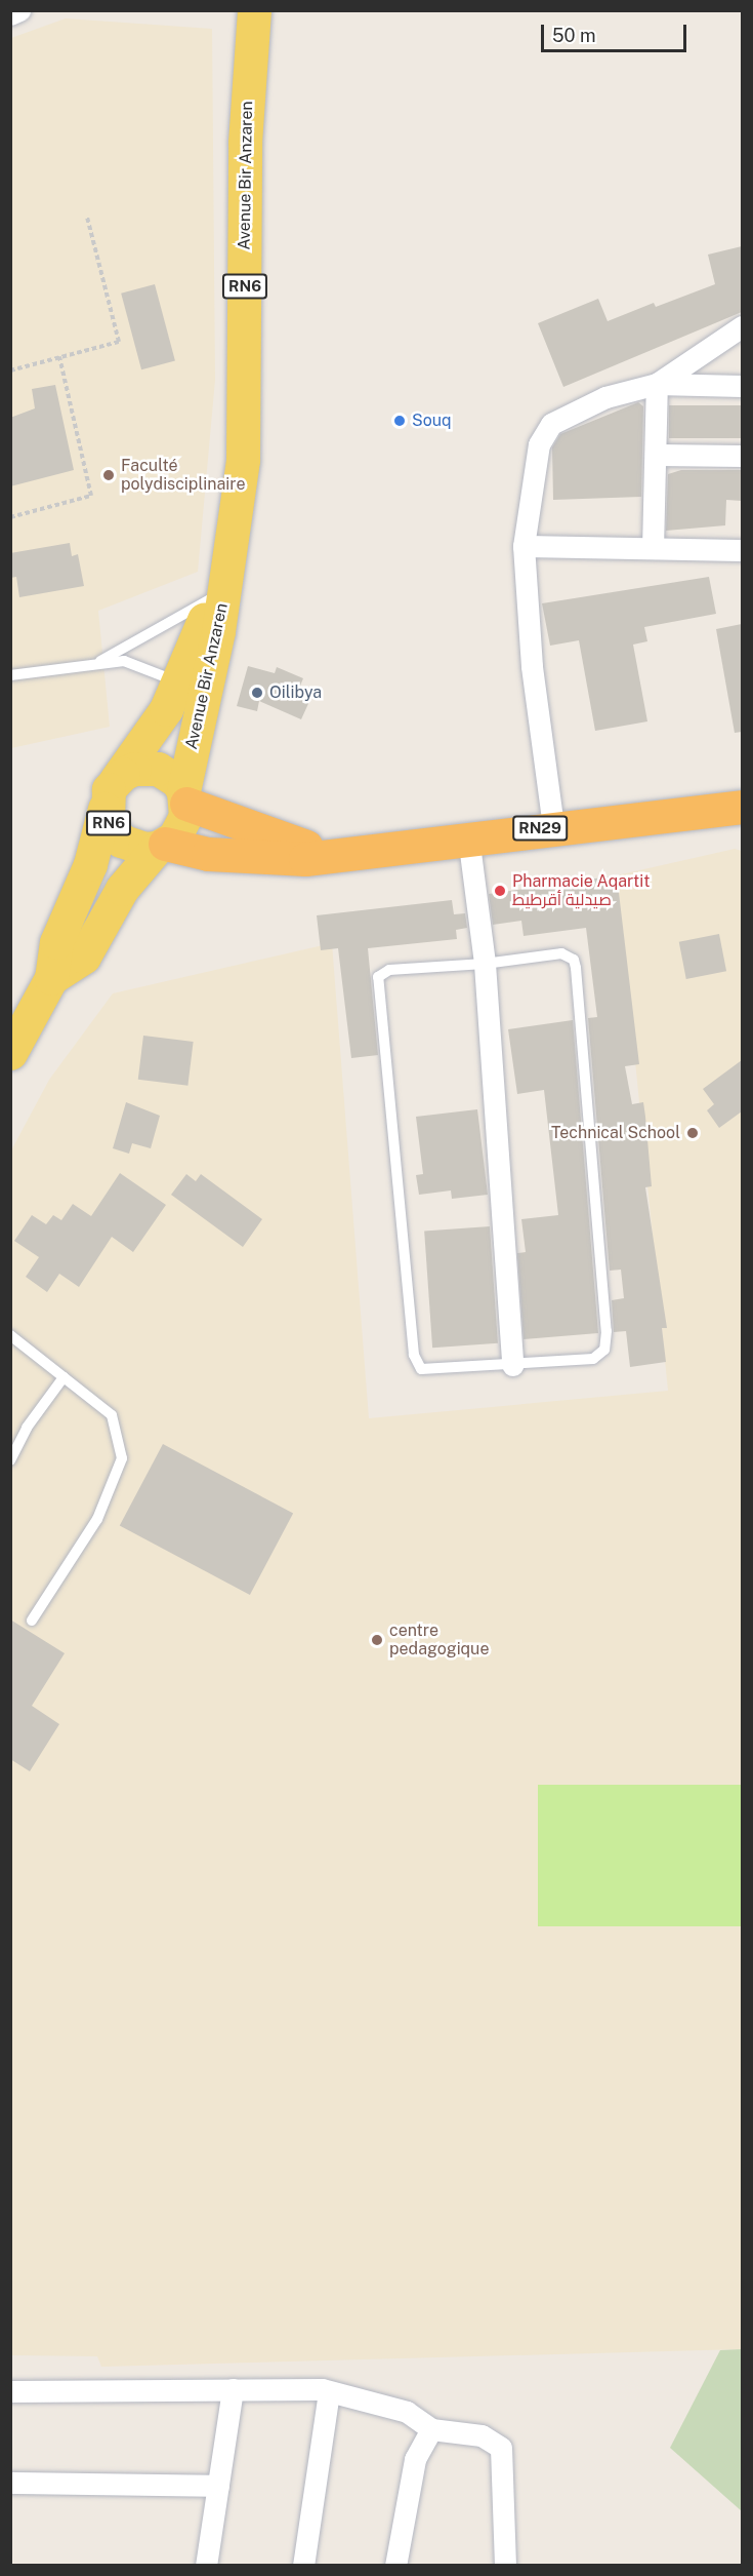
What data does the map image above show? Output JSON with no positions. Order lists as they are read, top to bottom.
{
  "streets": {
    "highway": ["RN29"],
    "main road": ["Avenue Bir Anzaren", "RN6"]
  },
  "crossings": [
    ["Avenue Bir Anzaren", "RN6"],
    ["Avenue Bir Anzaren", "RN29"],
    ["RN6", "RN29"]
  ],
  "places": [
    "Souq",
    "Faculté polydisciplinaire",
    "Oilibya",
    "Pharmacie Aqartit صيدلية أقرطيط",
    "Technical School",
    "centre pedagogique"
  ],
  "scale_bar": "50 m"
}
